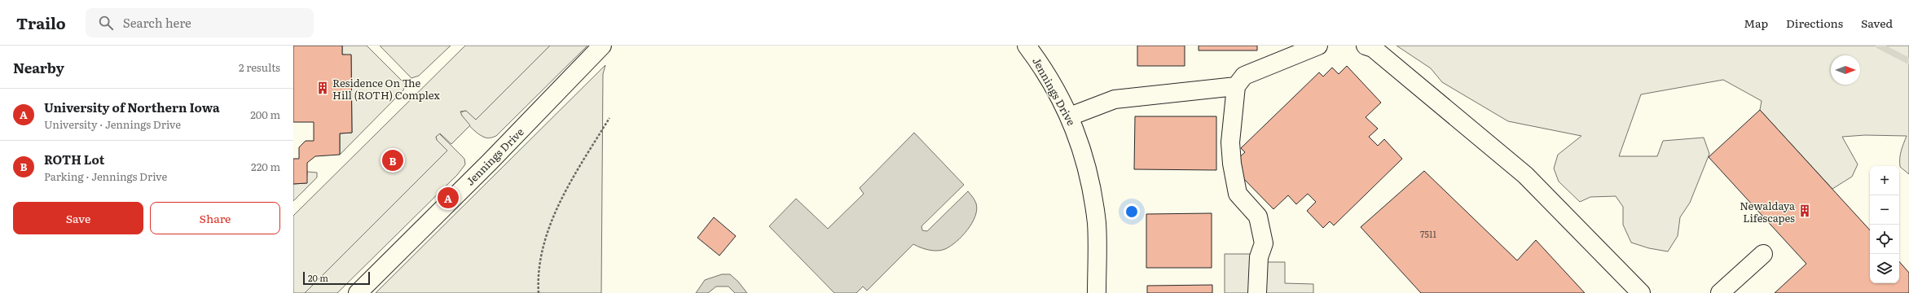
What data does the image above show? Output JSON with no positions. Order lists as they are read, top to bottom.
{
  "streets": {
    "street": ["Jennings Drive"]
  },
  "places": {
    "building": ["Residence On The Hill (ROTH) Complex", "Newaldaya Lifescapes"]
  },
  "house_numbers": ["7511"],
  "scale_bar": "20 m",
  "north": "right",
  "page": {
    "header": "Trailo",
    "search": "Search here",
    "nav": ["Map", "Directions", "Saved"],
    "heading": ["Nearby", "2 results"],
    "list": [
      {
        "mark": "A",
        "name": "University of Northern Iowa",
        "note": "University · Jennings Drive",
        "value": "200 m"
      },
      {
        "mark": "B",
        "name": "ROTH Lot",
        "note": "Parking · Jennings Drive",
        "value": "220 m"
      }
    ],
    "pins": ["B", "A"],
    "map_buttons": ["+", "−"],
    "buttons": ["Save", "Share"],
    "scale": "20 m"
  }
}
